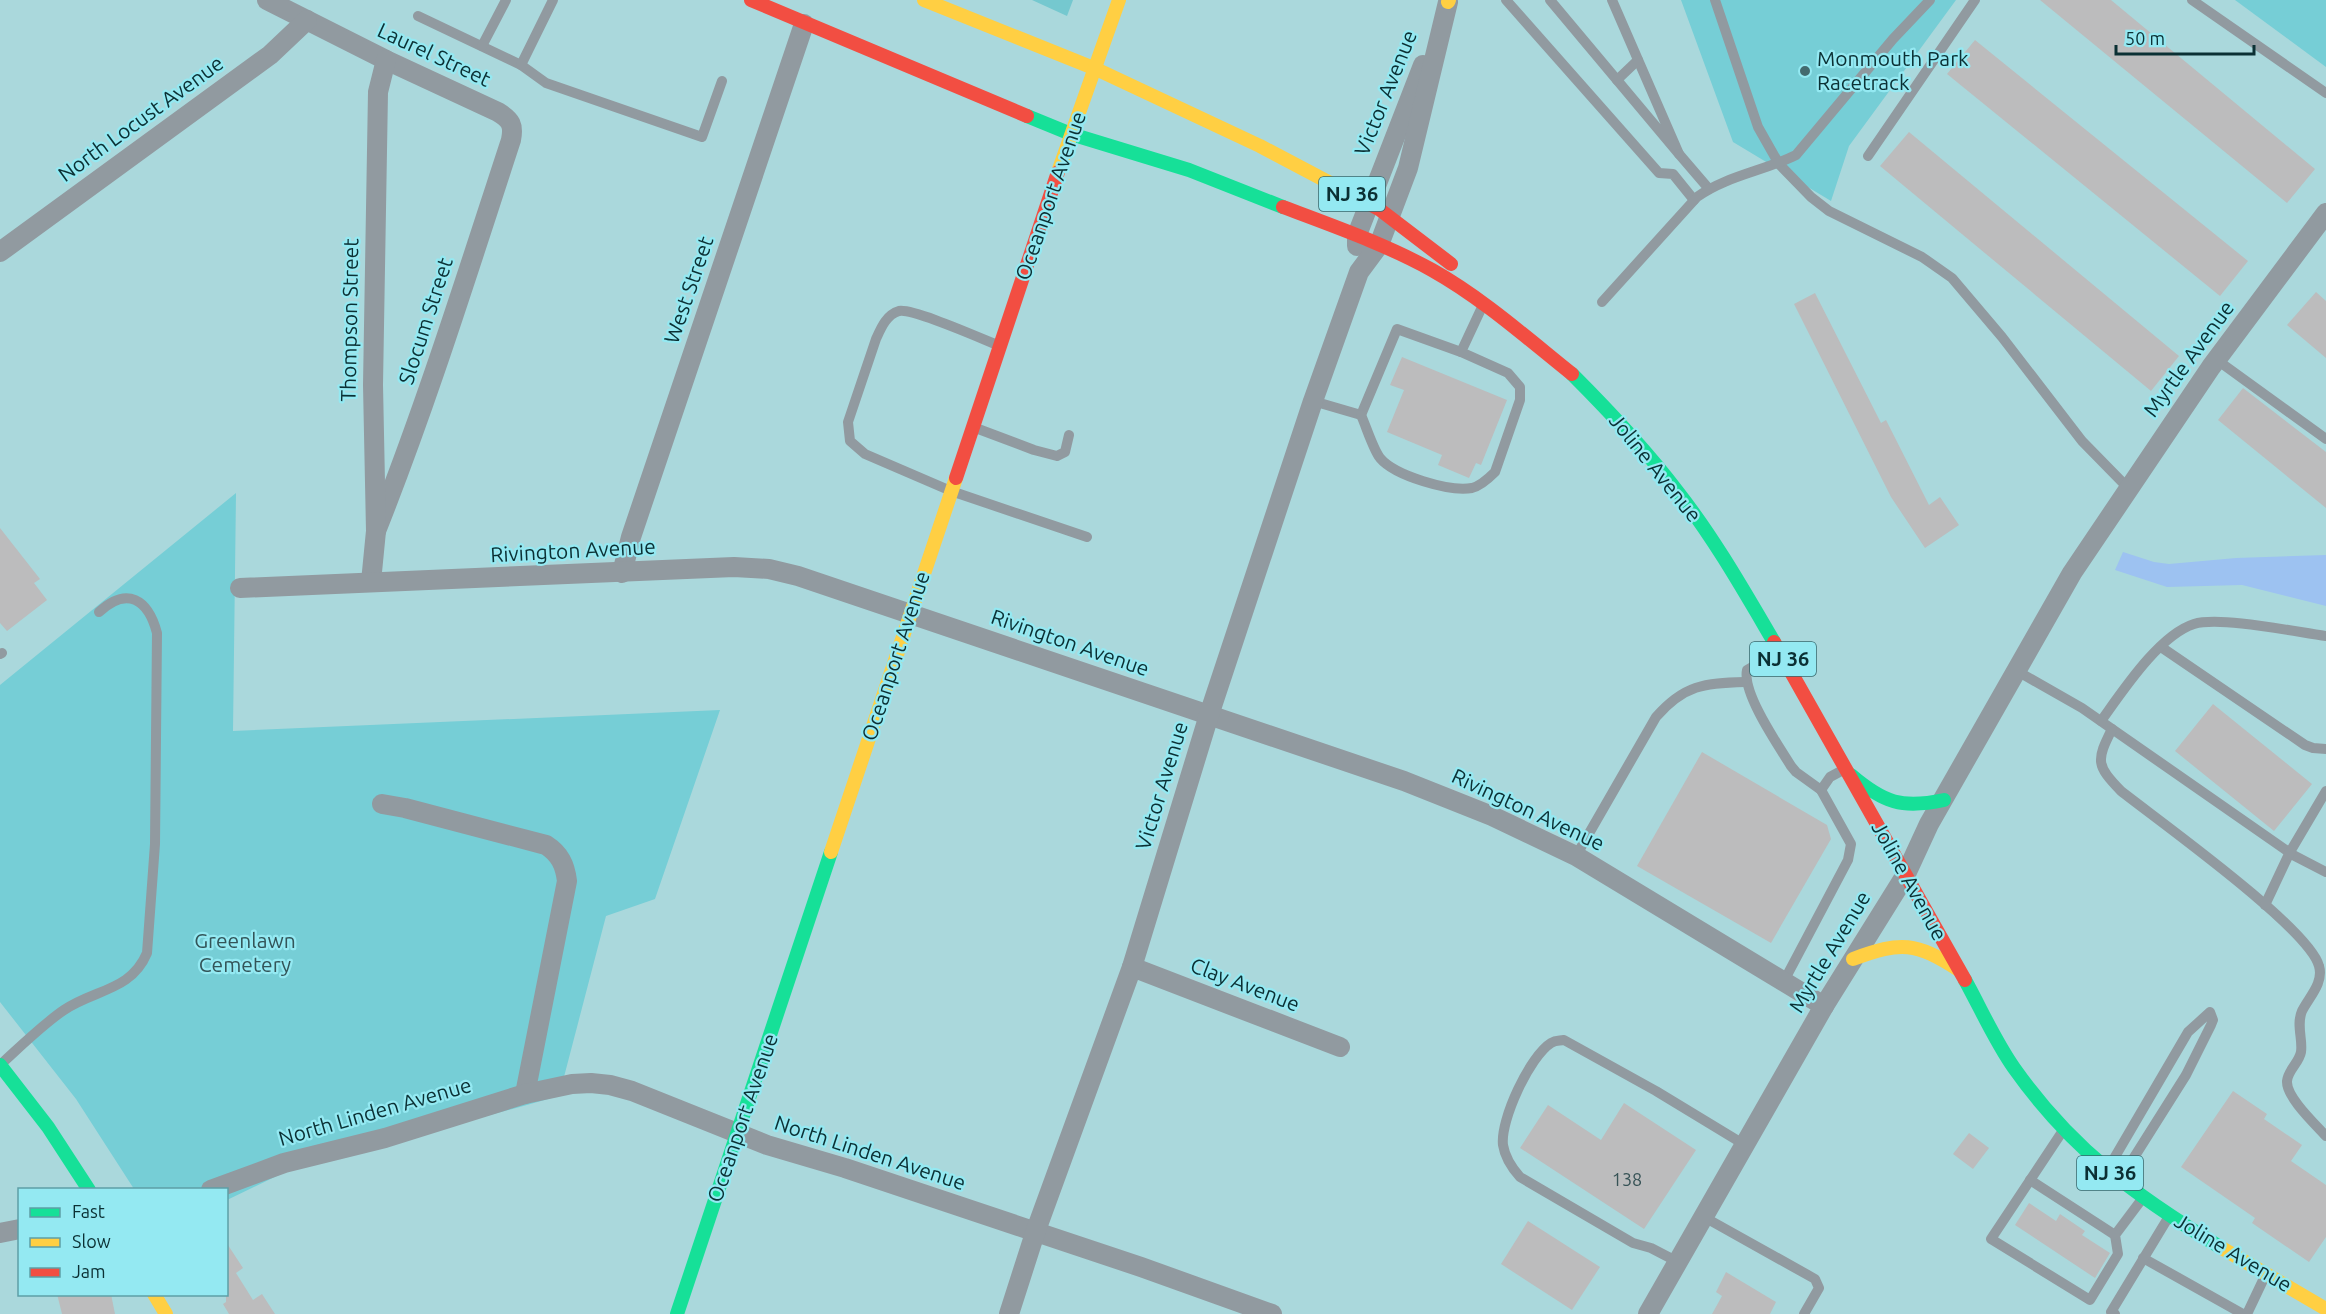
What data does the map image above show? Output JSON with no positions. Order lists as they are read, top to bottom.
{
  "streets": {
    "main road": ["NJ 36", "Oceanport Avenue", "Joline Avenue"],
    "street": [
      "Laurel Street",
      "Victor Avenue",
      "North Locust Avenue",
      "West Street",
      "Thompson Street",
      "Slocum Street",
      "Myrtle Avenue",
      "Rivington Avenue",
      "Clay Avenue",
      "North Linden Avenue"
    ]
  },
  "crossings": [
    ["Laurel Street", "North Locust Avenue"],
    ["Laurel Street", "Thompson Street"],
    ["Laurel Street", "Slocum Street"],
    ["Victor Avenue", "NJ 36"],
    ["Victor Avenue", "Rivington Avenue"],
    ["Victor Avenue", "Clay Avenue"],
    ["Victor Avenue", "North Linden Avenue"],
    ["NJ 36", "Oceanport Avenue"],
    ["NJ 36", "West Street"],
    ["NJ 36", "Joline Avenue"],
    ["Oceanport Avenue", "Rivington Avenue"],
    ["Oceanport Avenue", "North Linden Avenue"],
    ["West Street", "Rivington Avenue"],
    ["Thompson Street", "Slocum Street"],
    ["Thompson Street", "Rivington Avenue"],
    ["Myrtle Avenue", "Joline Avenue"],
    ["Myrtle Avenue", "Rivington Avenue"]
  ],
  "parks": ["Greenlawn Cemetery"],
  "places": ["Monmouth Park Racetrack"],
  "house_numbers": ["138"],
  "legend": ["Fast", "Slow", "Jam"],
  "scale_bar": "50 m"
}
